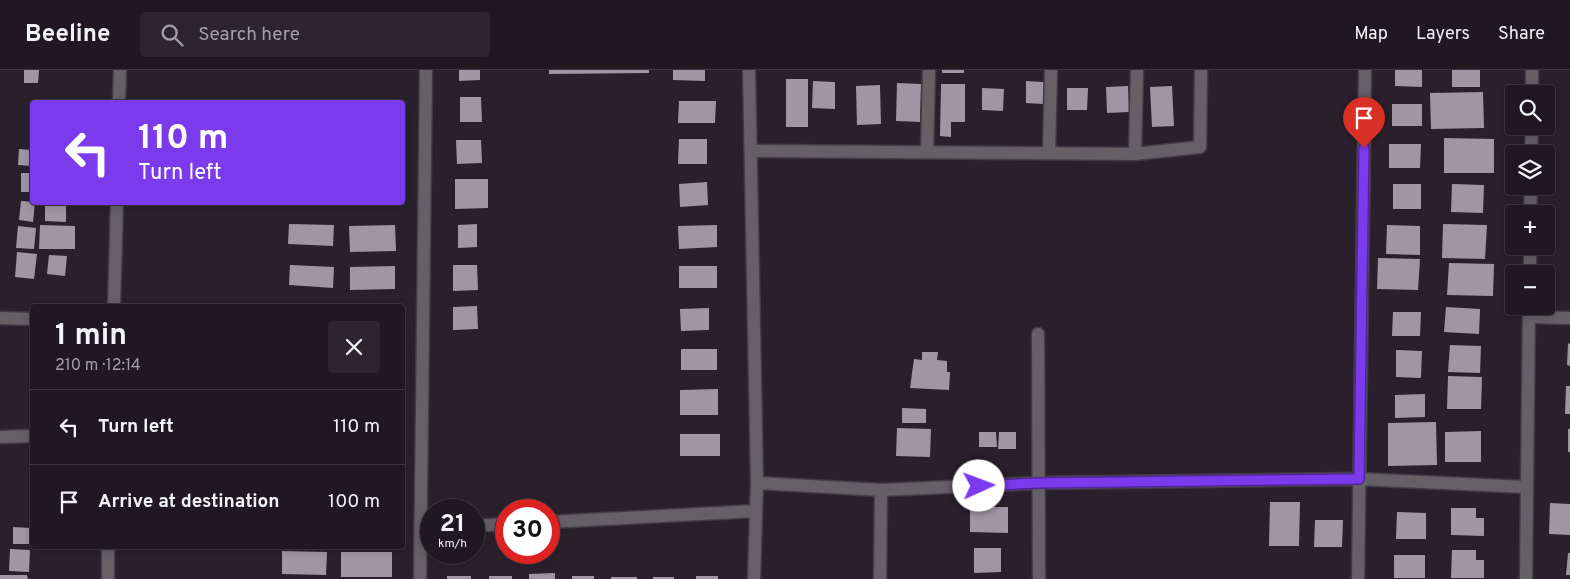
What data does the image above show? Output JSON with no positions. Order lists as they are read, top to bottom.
{
  "page": {
    "header": "Beeline",
    "search": "Search here",
    "nav": ["Map", "Layers", "Share"],
    "map_buttons": ["+", "−"],
    "turn": ["110 m", "Turn left"],
    "heading": ["1 min", "210 m · 12:14"],
    "list": [
      {
        "name": "Turn left",
        "value": "110 m"
      },
      {
        "name": "Arrive at destination",
        "value": "100 m"
      }
    ],
    "speed": "21 km/h",
    "limit": "30"
  }
}
